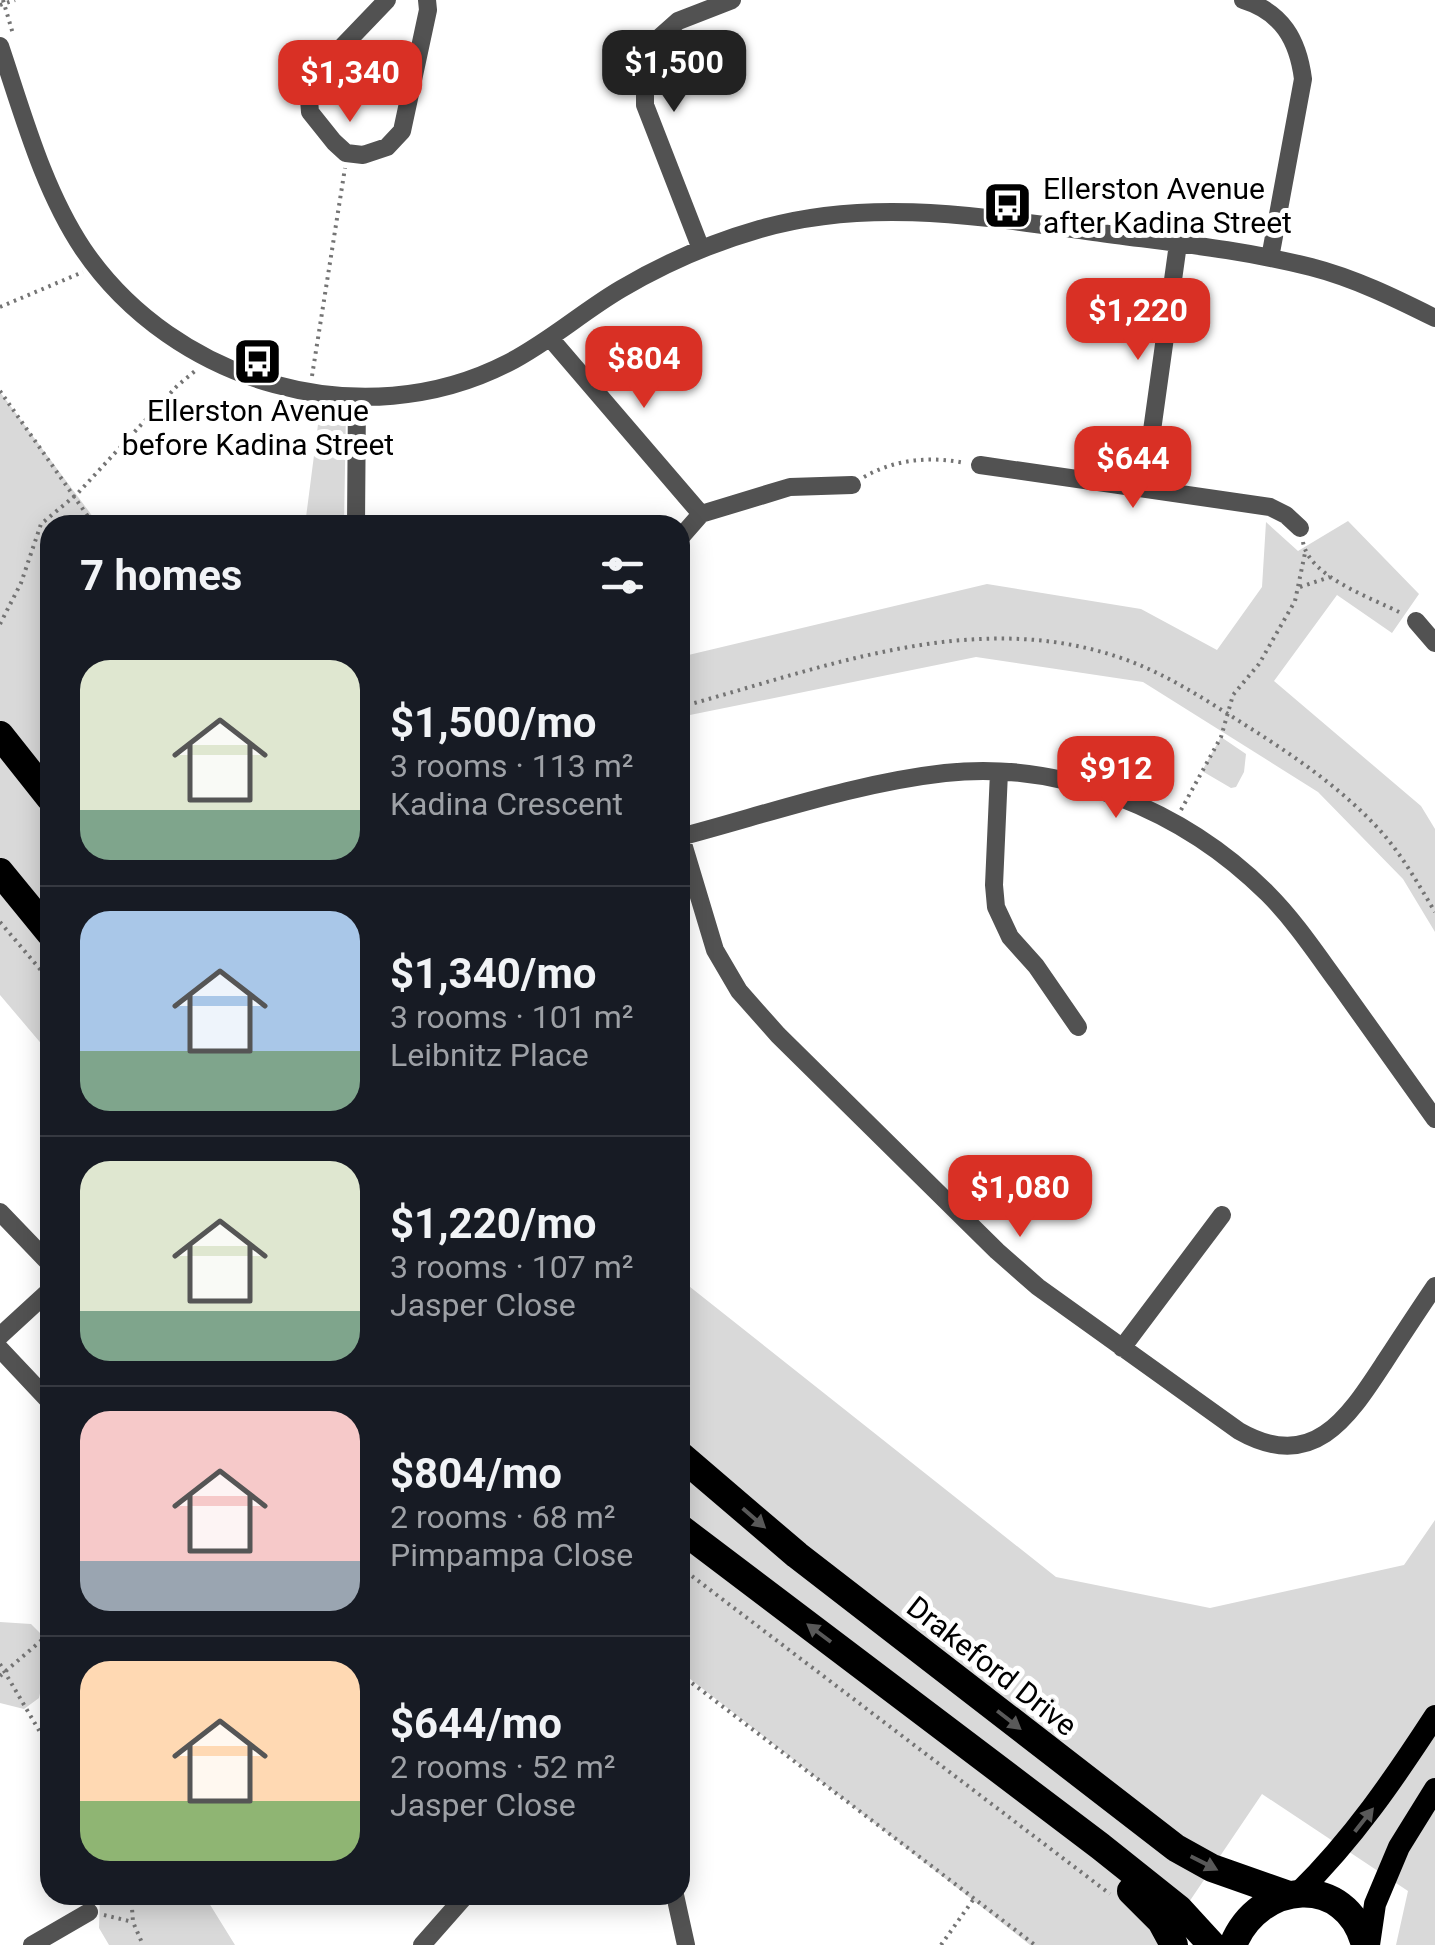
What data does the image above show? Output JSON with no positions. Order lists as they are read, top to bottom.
{
  "streets": {
    "highway": ["Drakeford Drive"]
  },
  "places": {
    "bus stop": ["Ellerston Avenue after Kadina Street", "Ellerston Avenue before Kadina Street"]
  },
  "page": {
    "price": [
      "$1,500",
      "$1,340",
      "$1,220",
      "$804",
      "$644",
      "$912",
      "$1,080"
    ],
    "heading": "7 homes",
    "list": [
      {
        "name": "$1,500/mo",
        "note": "3 rooms · 113 m² · Kadina Crescent"
      },
      {
        "name": "$1,340/mo",
        "note": "3 rooms · 101 m² · Leibnitz Place"
      },
      {
        "name": "$1,220/mo",
        "note": "3 rooms · 107 m² · Jasper Close"
      },
      {
        "name": "$804/mo",
        "note": "2 rooms · 68 m² · Pimpampa Close"
      },
      {
        "name": "$644/mo",
        "note": "2 rooms · 52 m² · Jasper Close"
      }
    ]
  }
}
